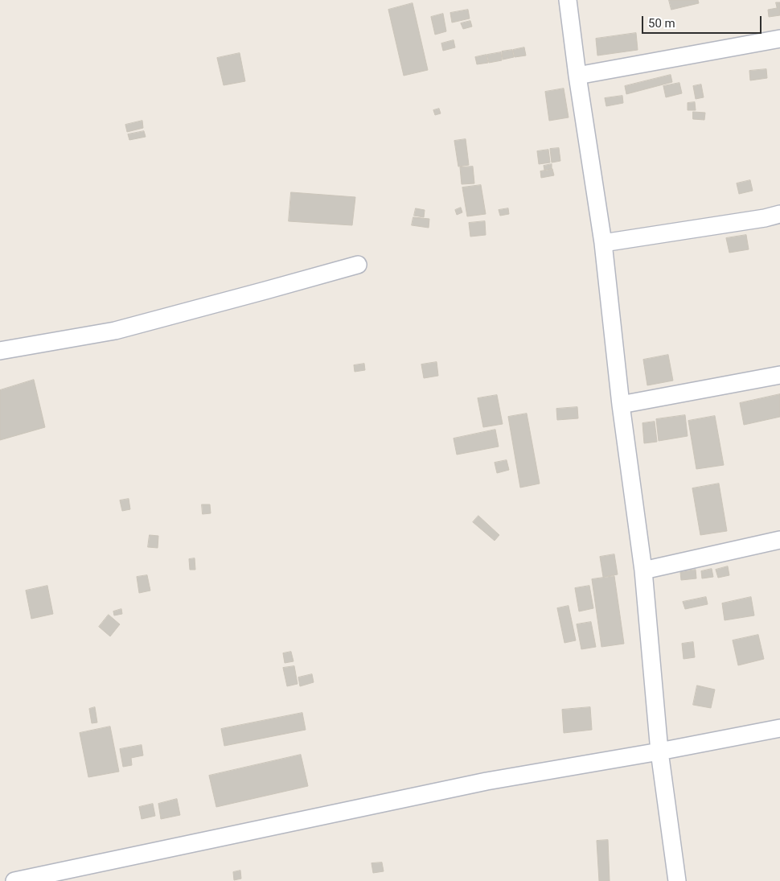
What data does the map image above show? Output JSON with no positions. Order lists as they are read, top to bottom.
{
  "scale_bar": "50 m"
}
